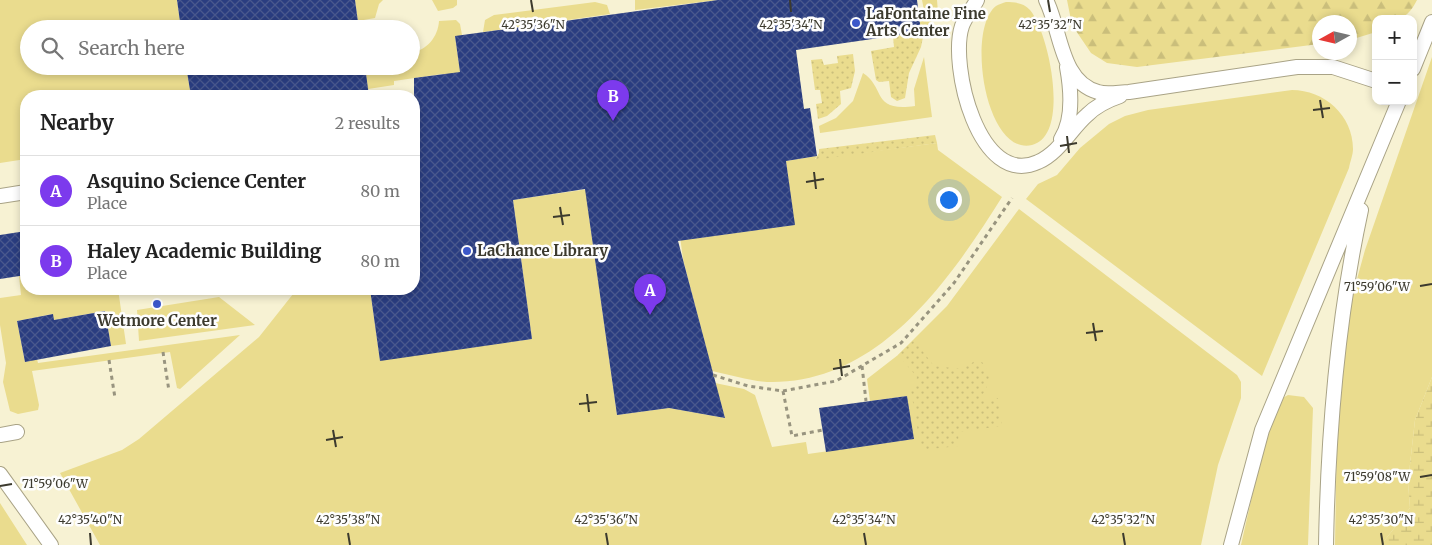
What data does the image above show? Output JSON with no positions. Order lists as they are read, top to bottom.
{
  "places": ["LaFontaine Fine Arts Center", "LaChance Library", "Wetmore Center"],
  "north": "left",
  "page": {
    "map_buttons": ["+", "−"],
    "search": "Search here",
    "pins": ["B", "A"],
    "heading": ["Nearby", "2 results"],
    "list": [
      {
        "mark": "A",
        "name": "Asquino Science Center",
        "note": "Place",
        "value": "80 m"
      },
      {
        "mark": "B",
        "name": "Haley Academic Building",
        "note": "Place",
        "value": "80 m"
      }
    ]
  },
  "coordinates": [
    "42°35'36\"N",
    "42°35'34\"N",
    "42°35'32\"N",
    "71°59'06\"W",
    "71°59'08\"W",
    "42°35'40\"N",
    "42°35'38\"N",
    "42°35'30\"N"
  ]
}
